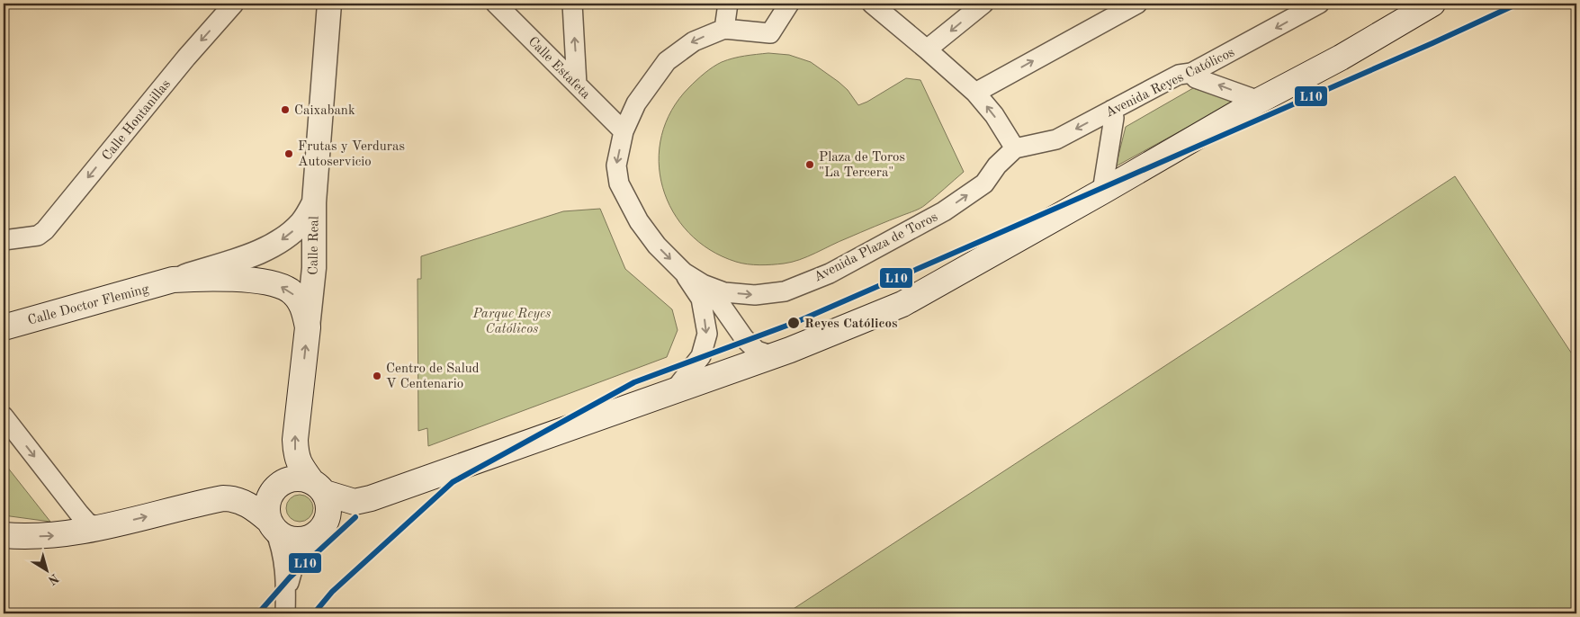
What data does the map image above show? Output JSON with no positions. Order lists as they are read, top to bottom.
{
  "streets": {
    "main road": ["Calle Real", "Calle Doctor Fleming"],
    "street": [
      "Calle Estafeta",
      "Avenida Reyes Católicos",
      "Calle Hontanillas",
      "Avenida Plaza de Toros"
    ]
  },
  "crossings": [
    ["Calle Estafeta", "Avenida Plaza de Toros"],
    ["Avenida Reyes Católicos", "Avenida Plaza de Toros"],
    ["Calle Real", "Calle Doctor Fleming"]
  ],
  "one_way": ["Calle Hontanillas", "Calle Doctor Fleming"],
  "parks": ["Parque Reyes Católicos"],
  "places": [
    "Caixabank",
    "Frutas y Verduras Autoservicio",
    "Plaza de Toros \"La Tercera\"",
    "Reyes Católicos",
    "Centro de Salud V Centenario"
  ],
  "lines": ["transit line L10"],
  "north": "bottom right"
}
